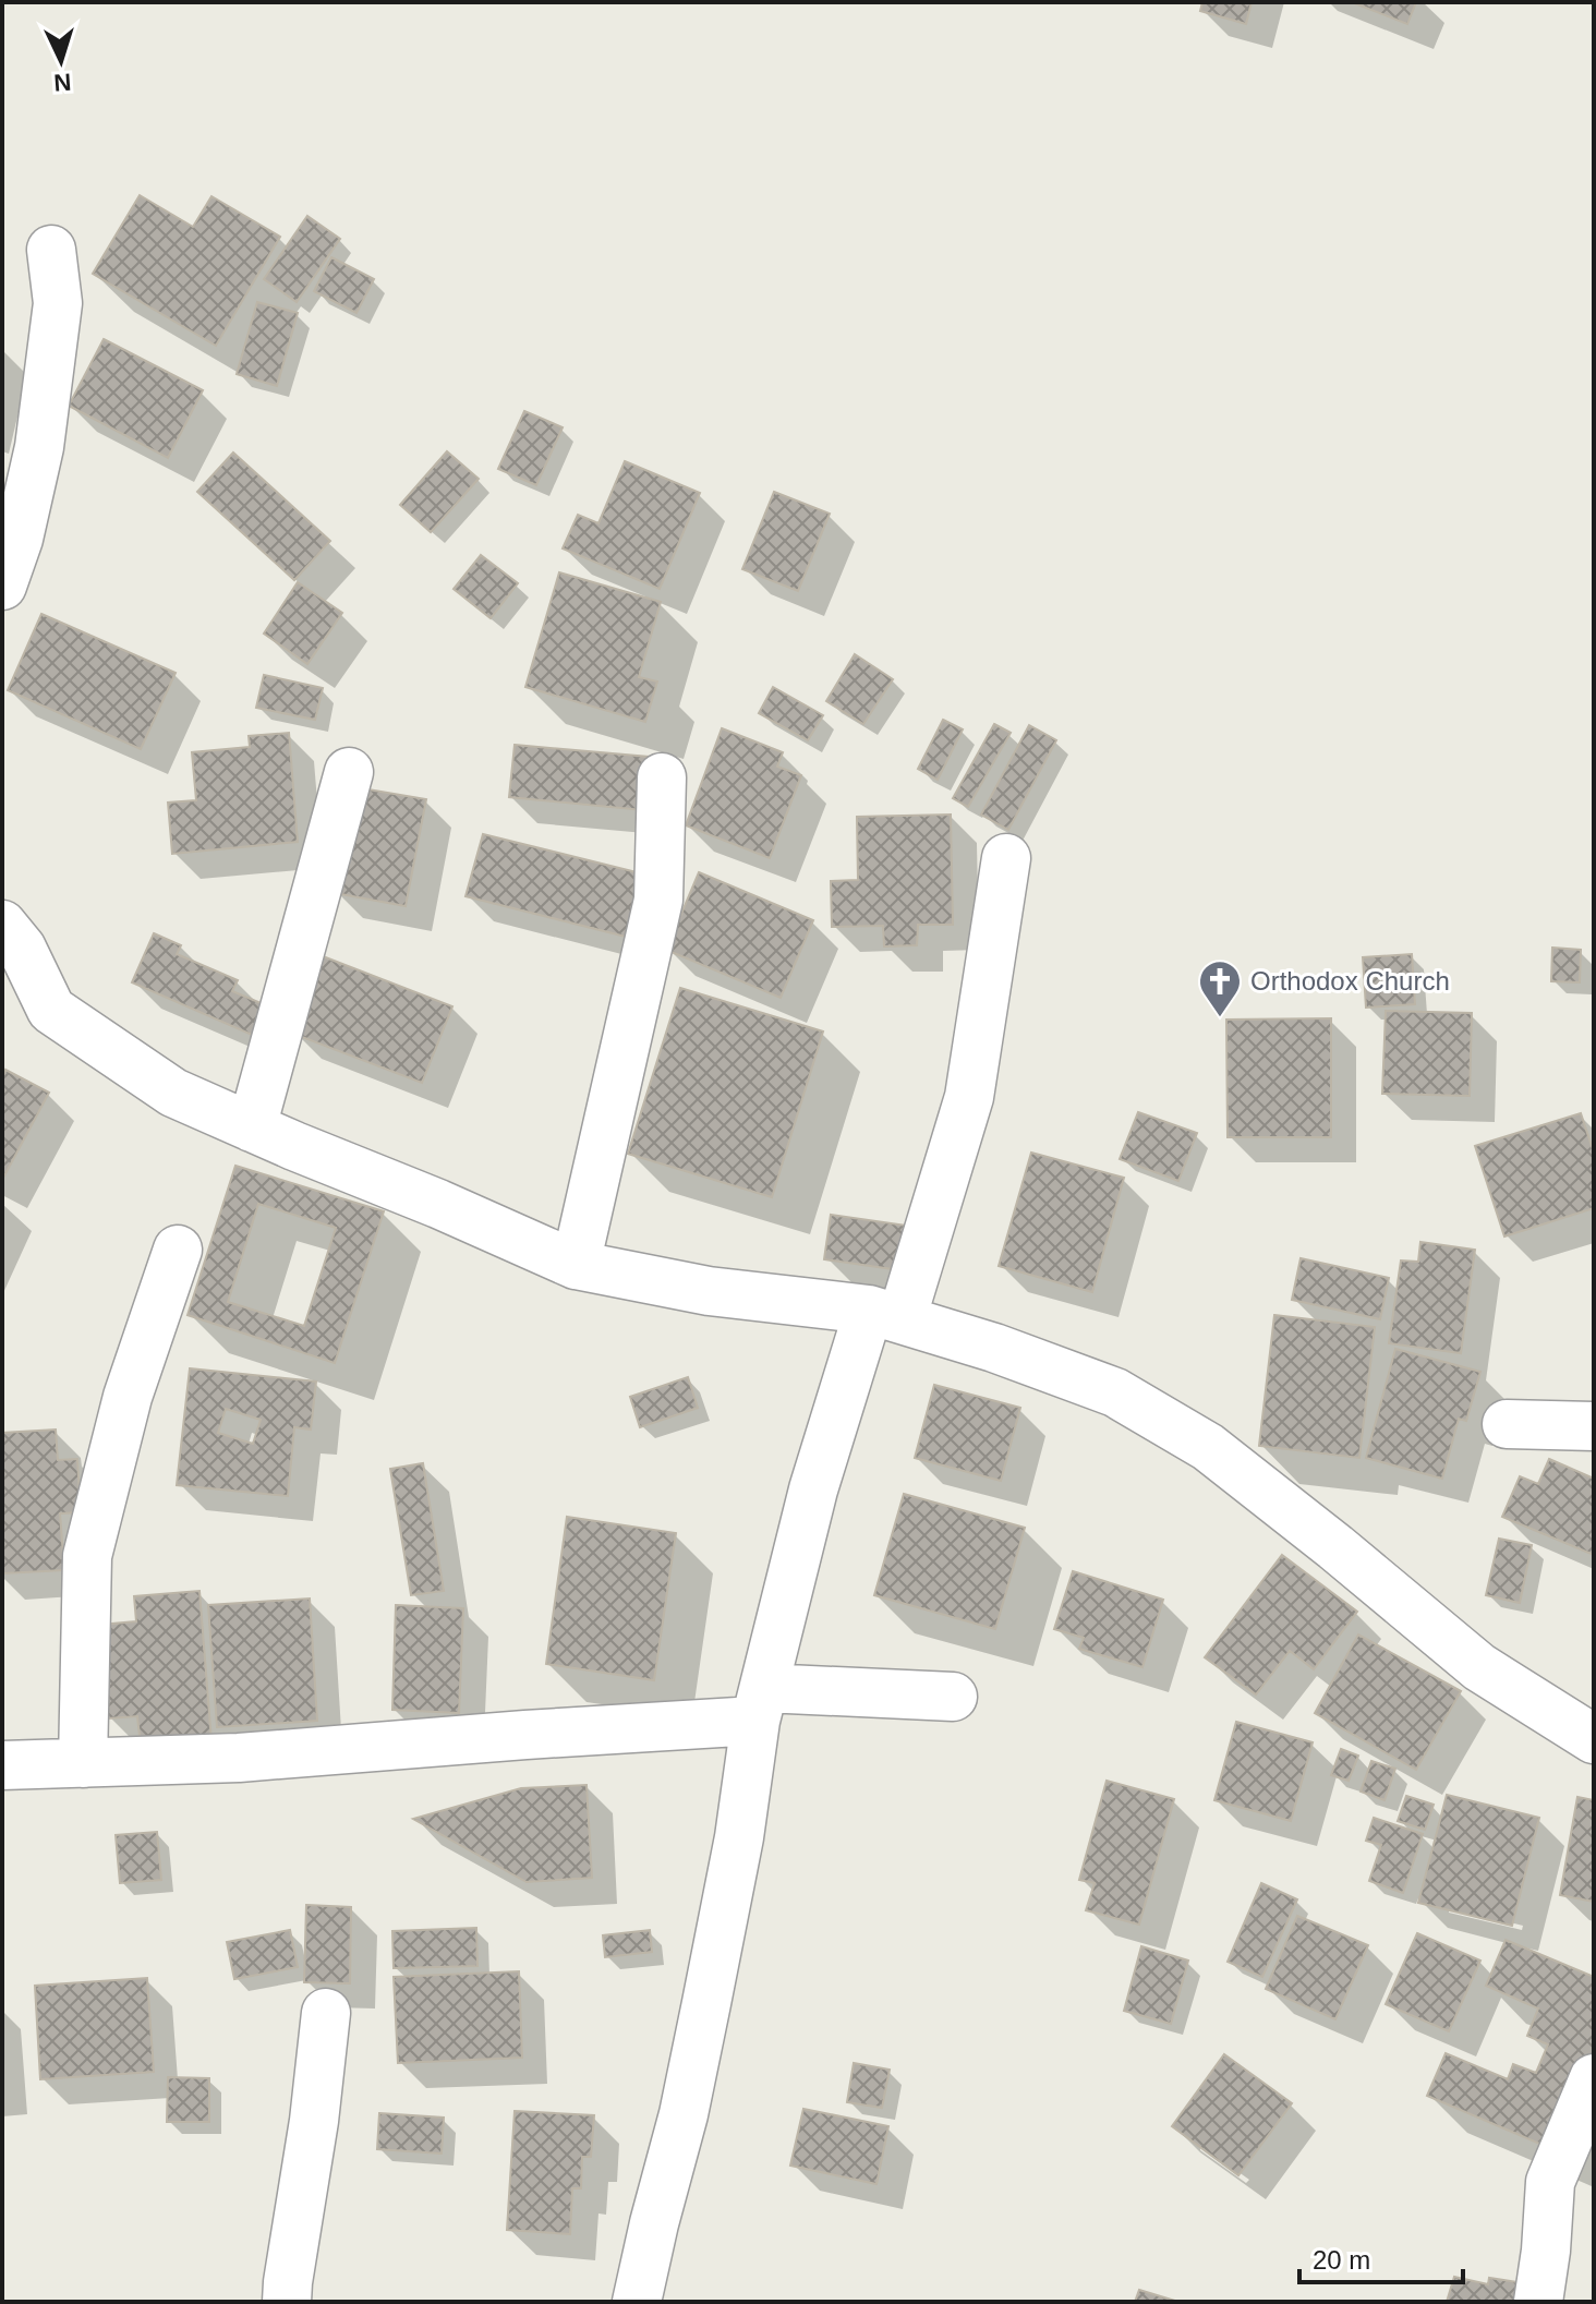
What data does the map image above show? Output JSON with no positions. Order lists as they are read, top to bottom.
{
  "places": {
    "church": ["Orthodox Church"]
  },
  "scale_bar": "20 m",
  "north": "bottom"
}
